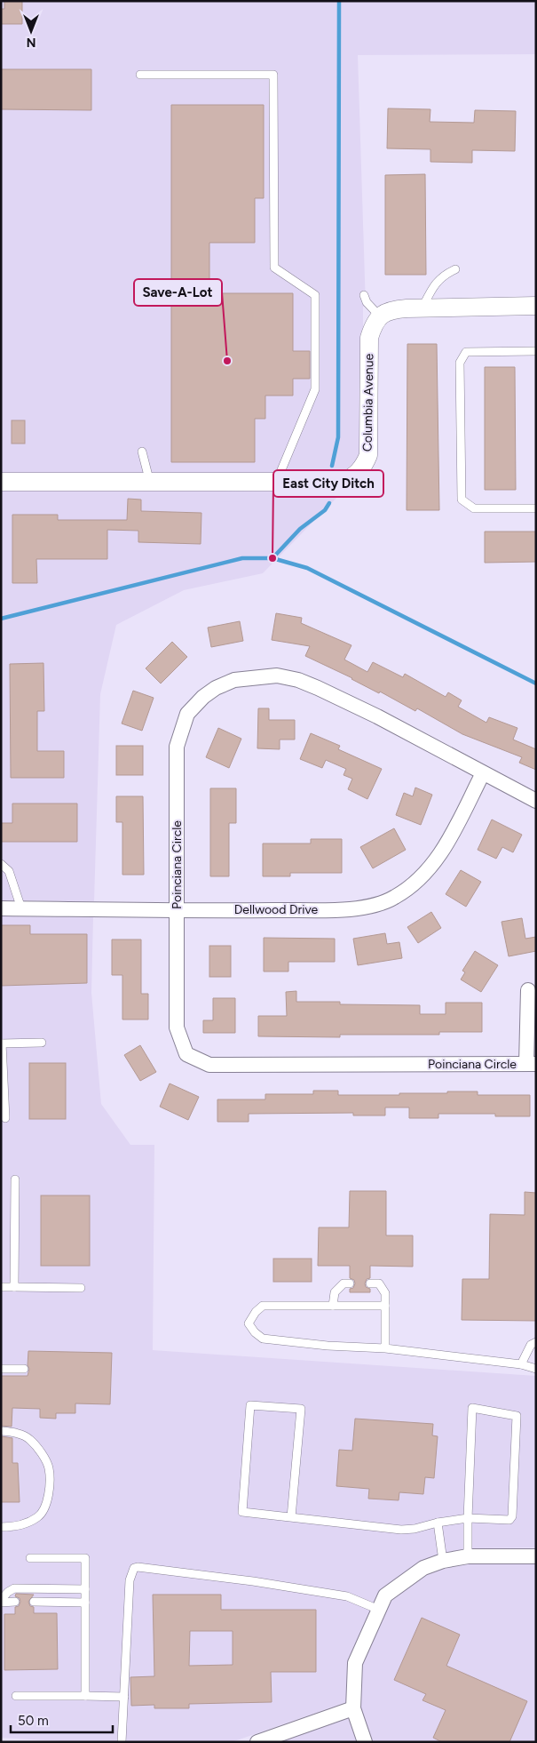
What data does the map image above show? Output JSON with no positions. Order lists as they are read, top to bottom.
{
  "streets": {
    "street": ["Columbia Avenue", "Poinciana Circle", "Dellwood Drive"]
  },
  "crossings": [
    ["Poinciana Circle", "Dellwood Drive"]
  ],
  "places": ["Save-A-Lot", "East City Ditch"],
  "scale_bar": "50 m",
  "north": "bottom"
}
